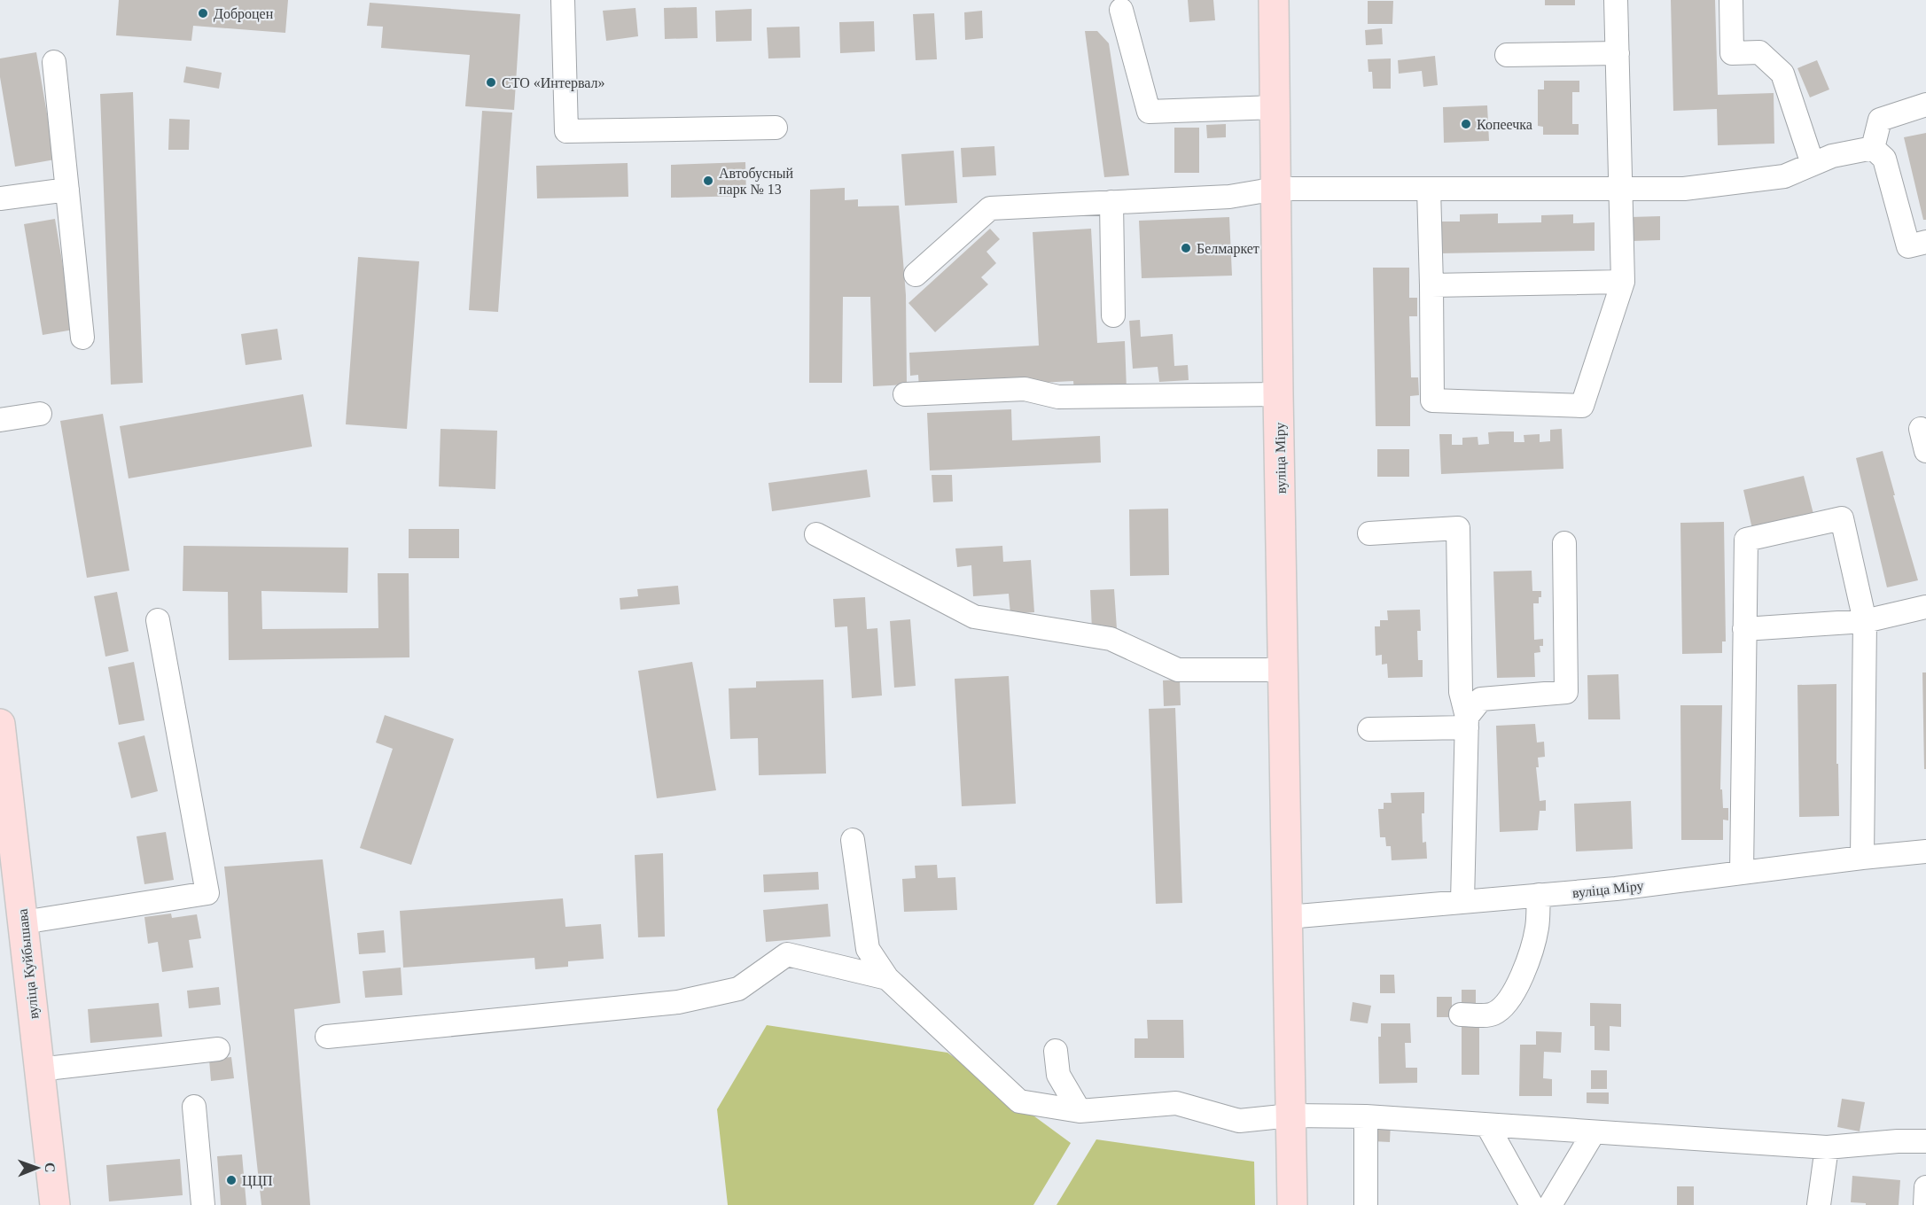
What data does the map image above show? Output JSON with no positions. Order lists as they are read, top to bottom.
{
  "streets": {
    "main road": ["вуліца Міру", "вуліца Куйбышава"]
  },
  "places": [
    "Доброцен",
    "СТО «Интервал»",
    "Копеечка",
    "Автобусный парк № 13",
    "Белмаркет",
    "ЦЦП"
  ],
  "north": "right"
}
